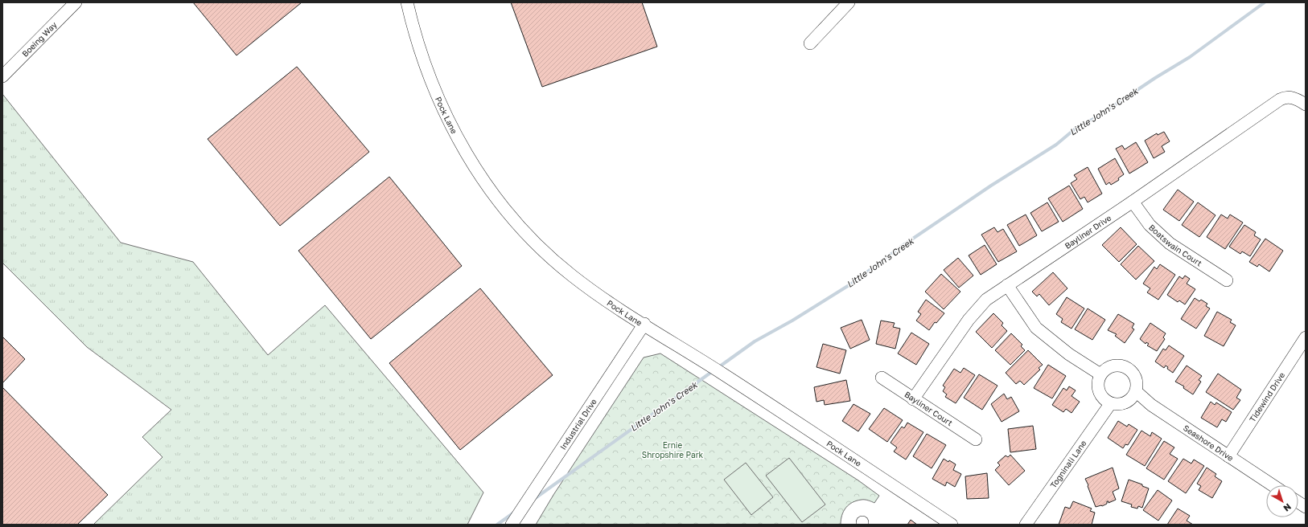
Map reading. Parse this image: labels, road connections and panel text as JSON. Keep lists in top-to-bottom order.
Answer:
{
  "streets": {
    "street": [
      "Boeing Way",
      "Pock Lane",
      "Bayliner Drive",
      "Boatswain Court",
      "Tidewind Drive",
      "Bayliner Court",
      "Industrial Drive",
      "Seashore Drive",
      "Togninali Lane"
    ]
  },
  "crossings": [
    ["Pock Lane", "Industrial Drive"],
    ["Bayliner Drive", "Boatswain Court"],
    ["Bayliner Drive", "Bayliner Court"],
    ["Tidewind Drive", "Seashore Drive"],
    ["Seashore Drive", "Togninali Lane"]
  ],
  "water": ["Little John's Creek"],
  "parks": ["Ernie Shropshire Park"],
  "north": "bottom right"
}
